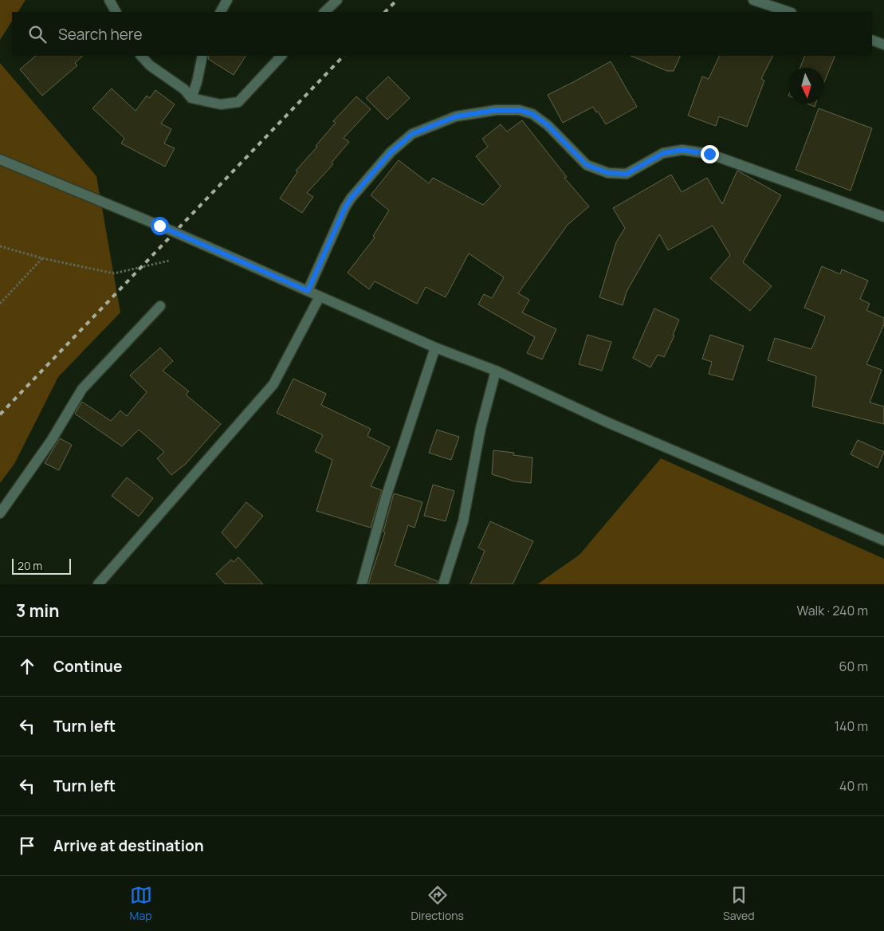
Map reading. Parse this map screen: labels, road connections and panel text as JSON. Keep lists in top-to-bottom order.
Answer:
{
  "scale_bar": "20 m",
  "north": "bottom",
  "page": {
    "search": "Search here",
    "scale": "20 m",
    "heading": ["3 min", "Walk · 240 m"],
    "list": [
      ["Continue", "60 m"],
      ["Turn left", "140 m"],
      ["Turn left", "40 m"],
      "Arrive at destination"
    ],
    "nav": ["Map", "Directions", "Saved"]
  }
}
